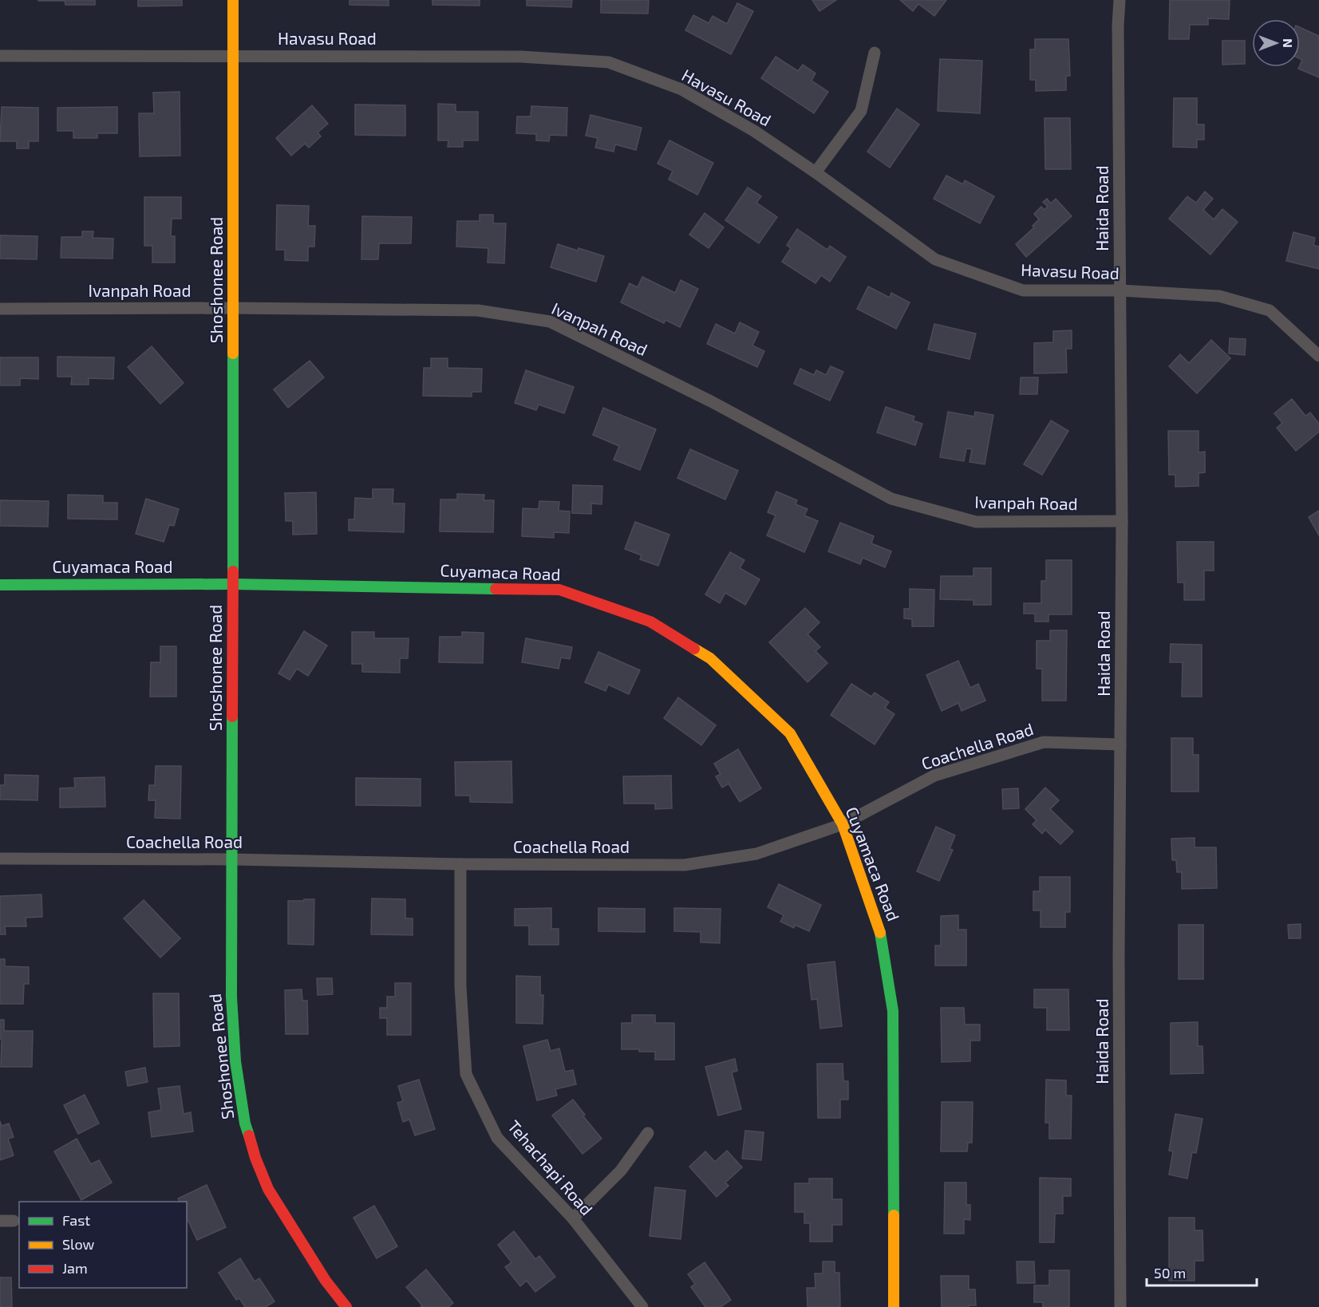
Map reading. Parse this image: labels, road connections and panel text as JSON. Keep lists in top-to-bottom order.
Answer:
{
  "streets": {
    "street": [
      "Havasu Road",
      "Haida Road",
      "Shoshonee Road",
      "Ivanpah Road",
      "Cuyamaca Road",
      "Coachella Road",
      "Tehachapi Road"
    ]
  },
  "crossings": [
    ["Havasu Road", "Haida Road"],
    ["Havasu Road", "Shoshonee Road"],
    ["Haida Road", "Ivanpah Road"],
    ["Haida Road", "Coachella Road"],
    ["Shoshonee Road", "Ivanpah Road"],
    ["Shoshonee Road", "Cuyamaca Road"],
    ["Shoshonee Road", "Coachella Road"],
    ["Cuyamaca Road", "Coachella Road"],
    ["Coachella Road", "Tehachapi Road"]
  ],
  "legend": ["Fast", "Slow", "Jam"],
  "scale_bar": "50 m",
  "north": "right"
}
